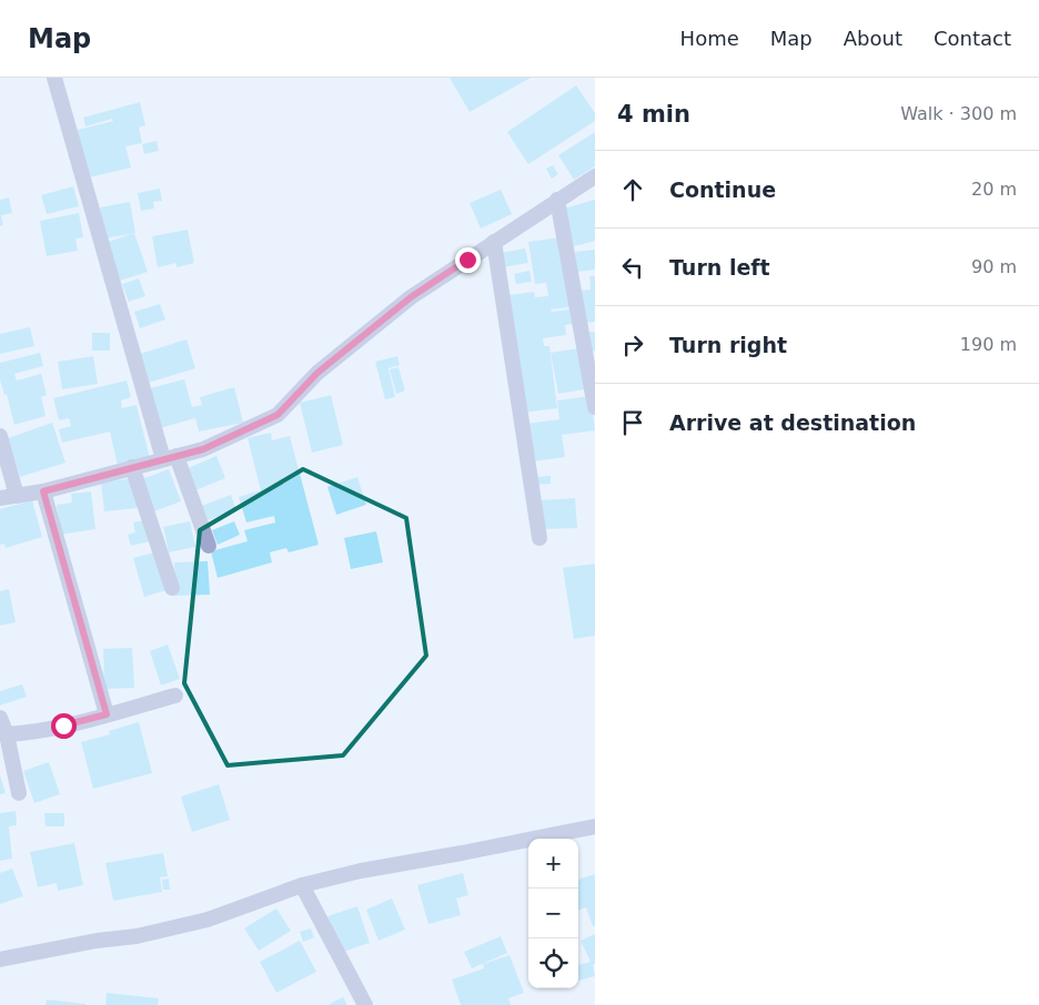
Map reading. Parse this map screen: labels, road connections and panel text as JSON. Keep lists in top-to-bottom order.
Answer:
{
  "page": {
    "header": "Map",
    "nav": [
      "Home",
      "Map",
      "About",
      "Contact"
    ],
    "heading": ["4 min", "Walk · 300 m"],
    "list": [
      ["Continue", "20 m"],
      ["Turn left", "90 m"],
      ["Turn right", "190 m"],
      "Arrive at destination"
    ],
    "map_buttons": ["+", "−"]
  }
}
